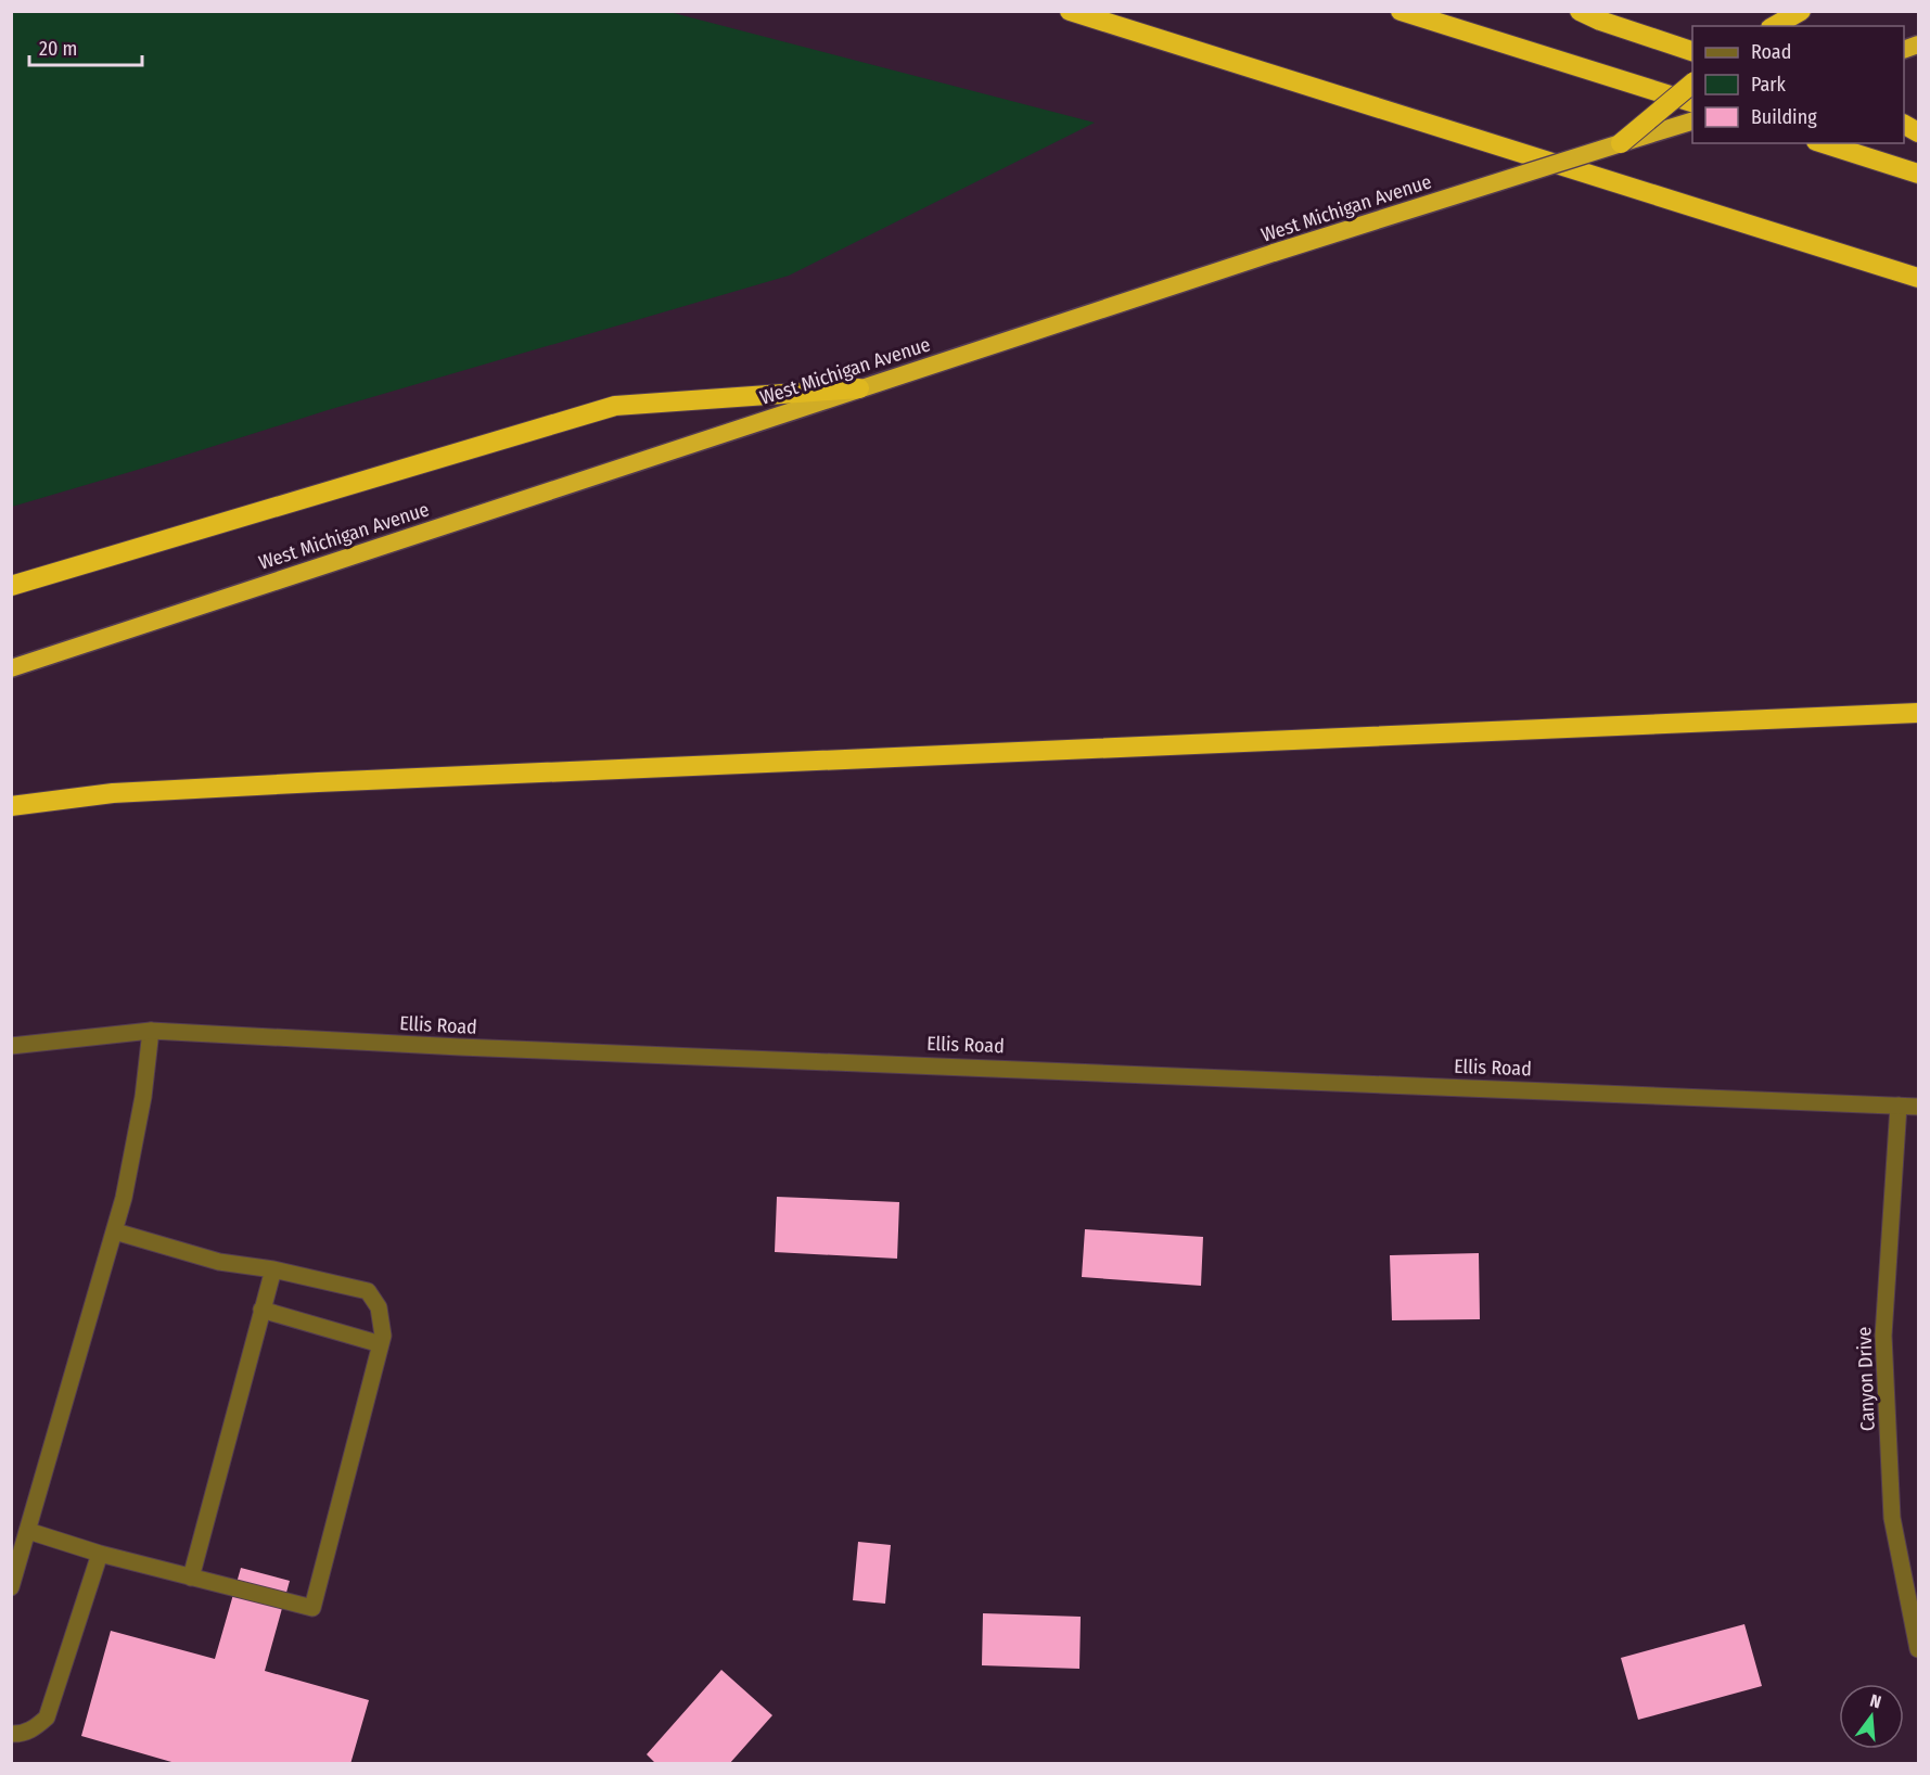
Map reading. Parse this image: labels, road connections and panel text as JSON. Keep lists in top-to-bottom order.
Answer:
{
  "streets": {
    "highway": ["West Michigan Avenue"],
    "street": ["Ellis Road", "Canyon Drive"]
  },
  "crossings": [
    ["Ellis Road", "Canyon Drive"]
  ],
  "legend": ["Road", "Park", "Building"],
  "scale_bar": "20 m",
  "north": "top"
}
